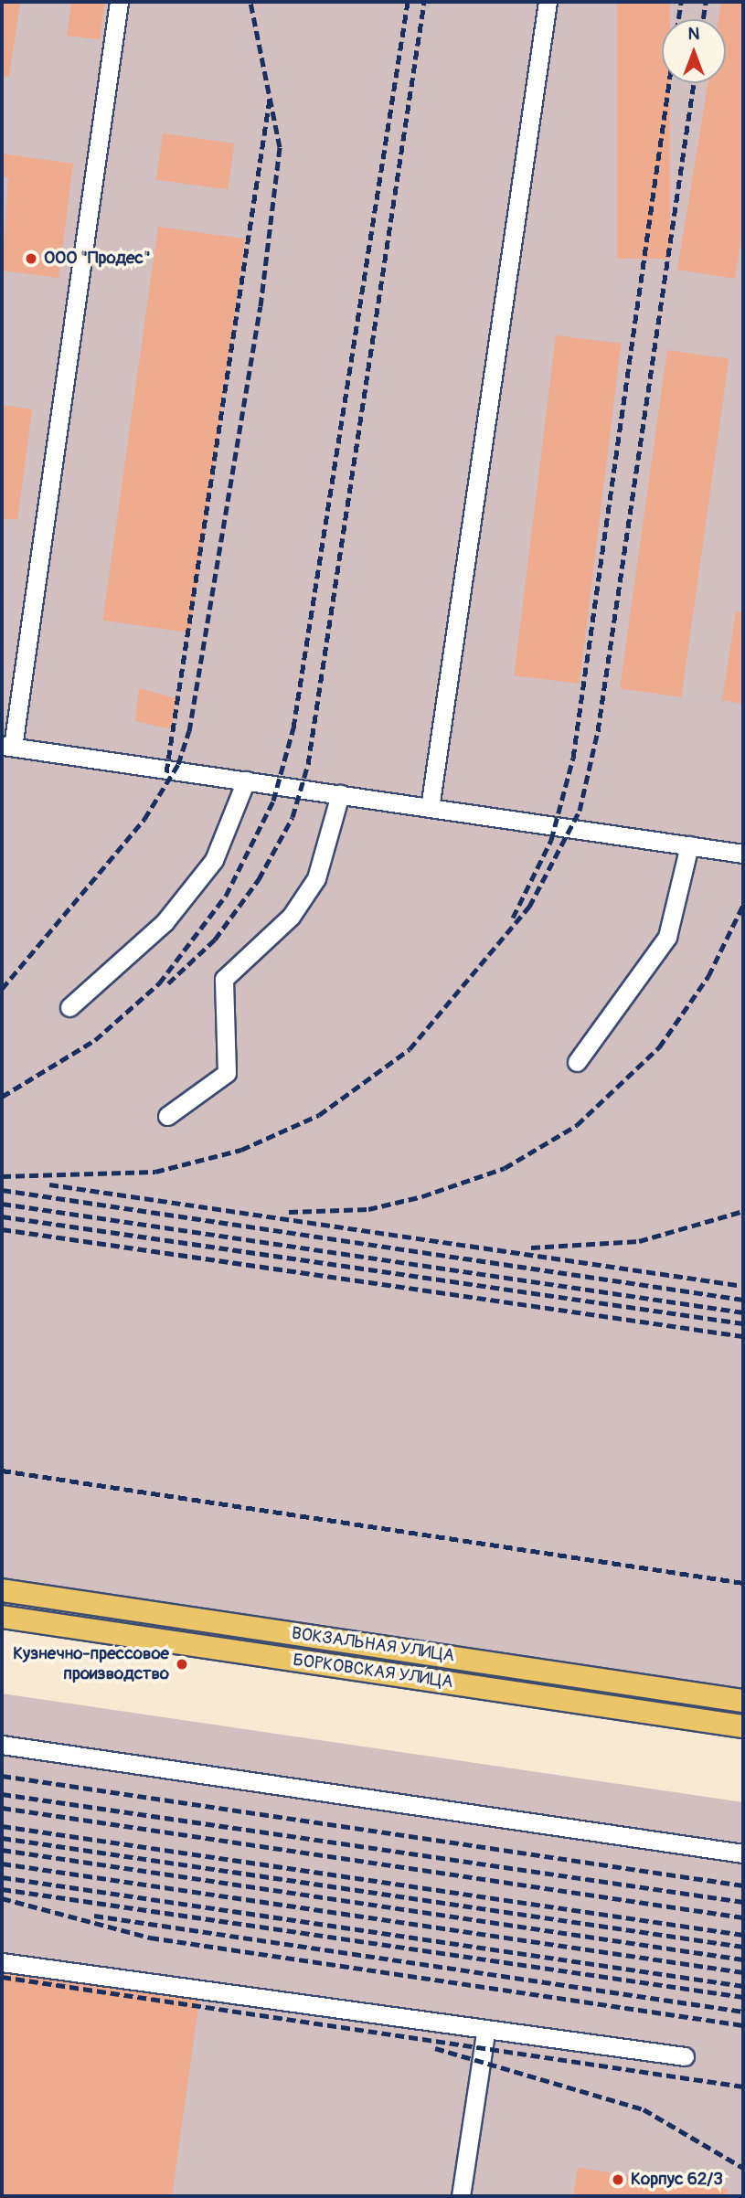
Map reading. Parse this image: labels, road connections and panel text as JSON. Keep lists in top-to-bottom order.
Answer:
{
  "streets": {
    "main road": ["ВОКЗАЛЬНАЯ УЛИЦА", "БОРКОВСКАЯ УЛИЦА"]
  },
  "places": ["ООО \"Продес\"", "Кузнечно-прессовое производство", "Корпус 62/3"],
  "north": "top"
}
